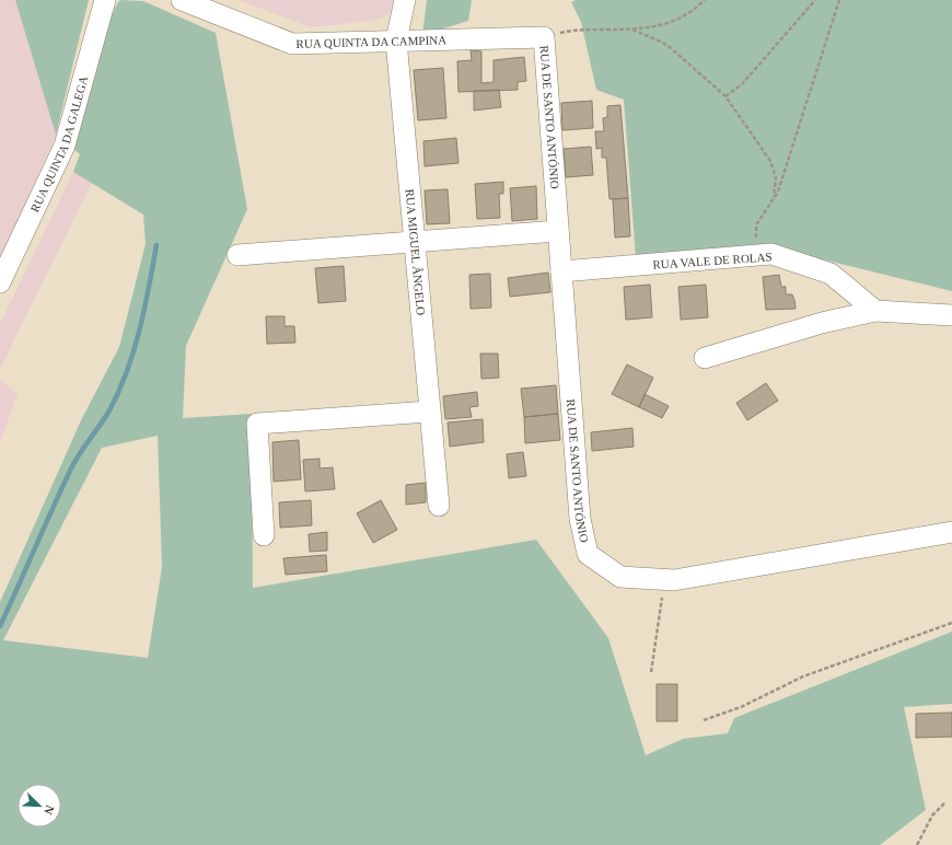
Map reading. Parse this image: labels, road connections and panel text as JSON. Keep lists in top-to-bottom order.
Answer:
{
  "streets": {
    "street": [
      "RUA QUINTA DA CAMPINA",
      "RUA DE SANTO ANTÓNIO",
      "RUA QUINTA DA GALEGA",
      "RUA MIGUEL ÂNGELO",
      "RUA VALE DE ROLAS"
    ]
  },
  "crossings": [
    ["RUA QUINTA DA CAMPINA", "RUA DE SANTO ANTÓNIO"],
    ["RUA QUINTA DA CAMPINA", "RUA MIGUEL ÂNGELO"],
    ["RUA DE SANTO ANTÓNIO", "RUA VALE DE ROLAS"]
  ],
  "north": "bottom right"
}
